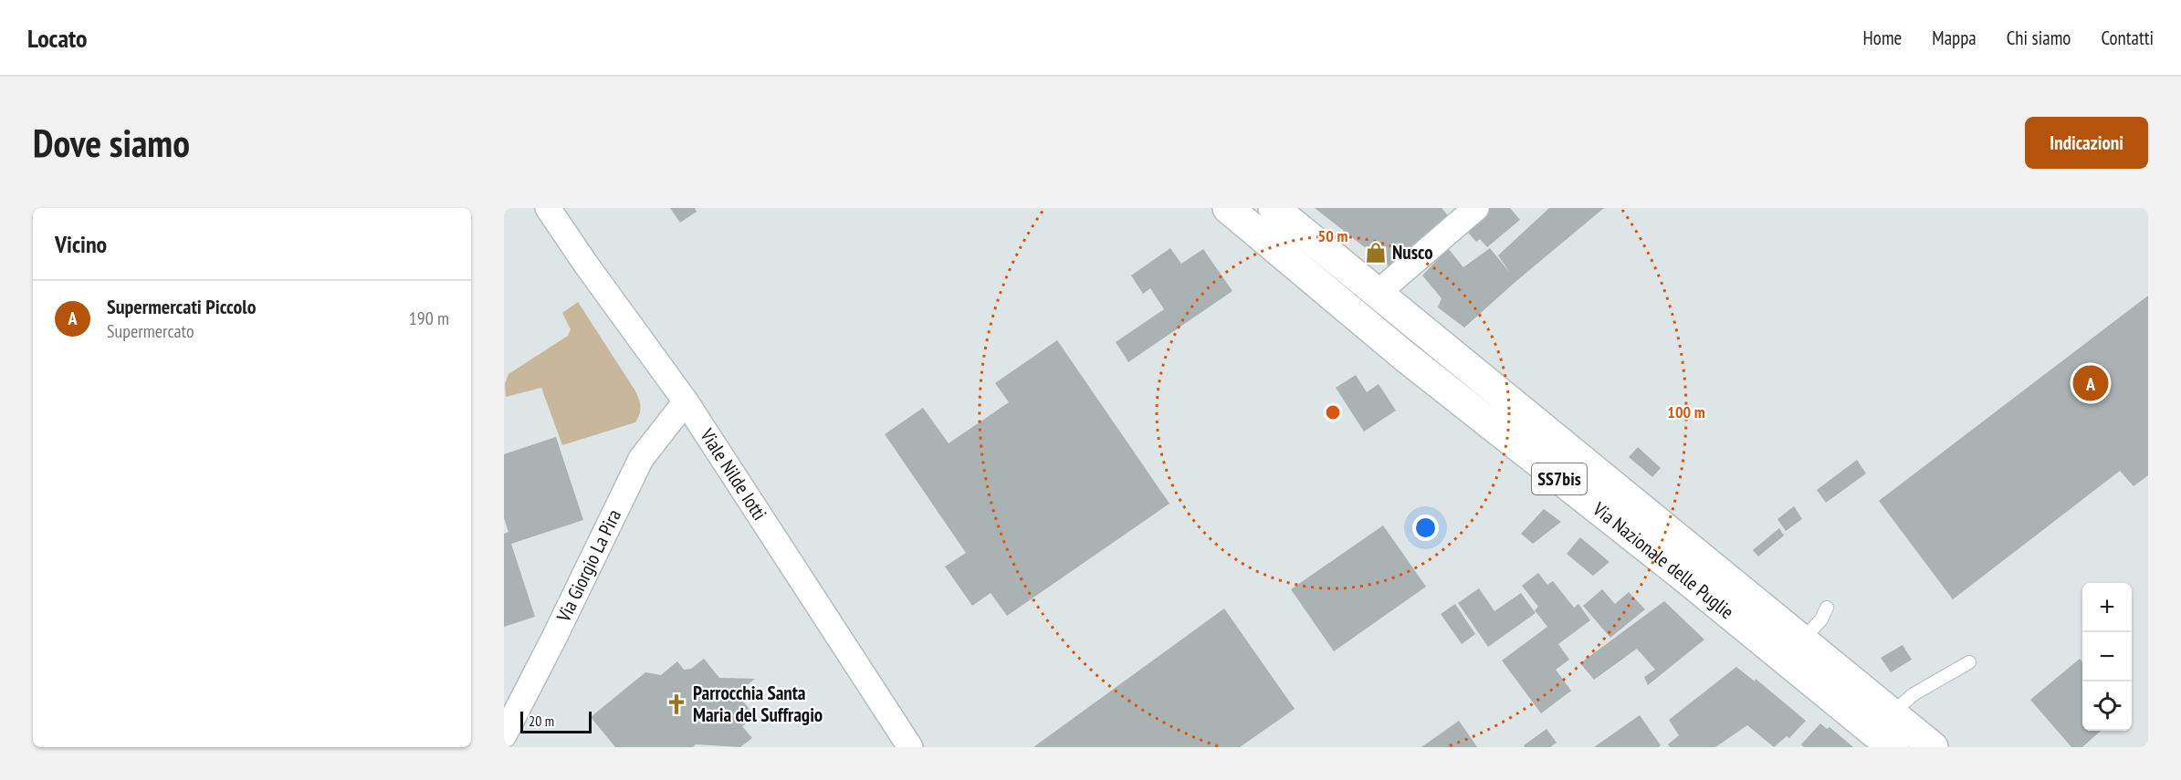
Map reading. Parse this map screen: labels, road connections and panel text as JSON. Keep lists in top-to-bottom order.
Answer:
{
  "streets": {
    "main road": ["SS7bis", "Via Nazionale delle Puglie"],
    "street": ["Viale Nilde Iotti", "Via Giorgio La Pira"]
  },
  "crossings": [
    ["Viale Nilde Iotti", "Via Giorgio La Pira"]
  ],
  "places": {
    "shop": ["Nusco"],
    "church": ["Parrocchia Santa Maria del Suffragio"]
  },
  "scale_bar": "20 m",
  "page": {
    "header": "Locato",
    "nav": [
      "Home",
      "Mappa",
      "Chi siamo",
      "Contatti"
    ],
    "buttons": "Indicazioni",
    "title": "Dove siamo",
    "heading": "Vicino",
    "list": [
      {
        "mark": "A",
        "name": "Supermercati Piccolo",
        "note": "Supermercato",
        "value": "190 m"
      }
    ],
    "pins": "A",
    "map_buttons": ["+", "−"],
    "scale": "20 m"
  },
  "rings": ["50 m", "100 m"]
}
